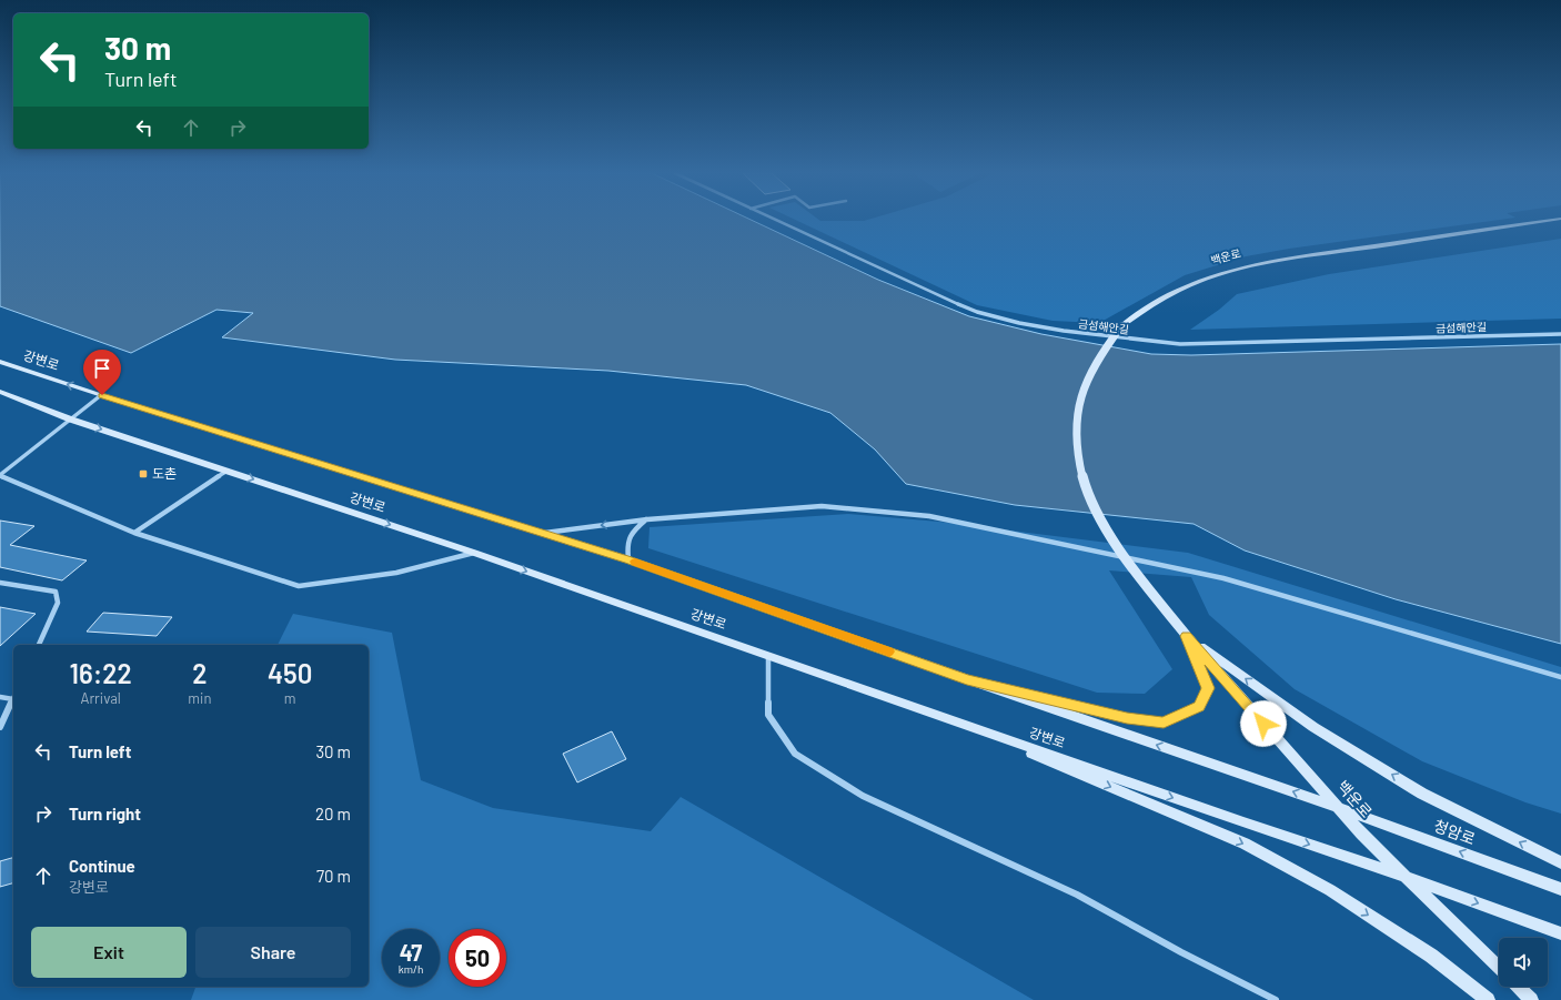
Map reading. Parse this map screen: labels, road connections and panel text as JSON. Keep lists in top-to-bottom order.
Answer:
{
  "streets": {
    "main road": ["백운로", "강변로", "청암로"],
    "street": ["금섬해안길"]
  },
  "crossings": [
    ["백운로", "강변로"],
    ["백운로", "청암로"],
    ["강변로", "청암로"]
  ],
  "places": {
    "transit": ["도촌"]
  },
  "page": {
    "turn": ["30 m", "Turn left"],
    "eta": [
      "16:22",
      "Arrival",
      "2",
      "min",
      "450",
      "m"
    ],
    "list": [
      {
        "name": "Turn left",
        "value": "30 m"
      },
      {
        "name": "Turn right",
        "value": "20 m"
      },
      {
        "name": "Continue",
        "note": "강변로",
        "value": "70 m"
      }
    ],
    "buttons": ["Exit", "Share"],
    "speed": "47 km/h",
    "limit": "50"
  }
}
